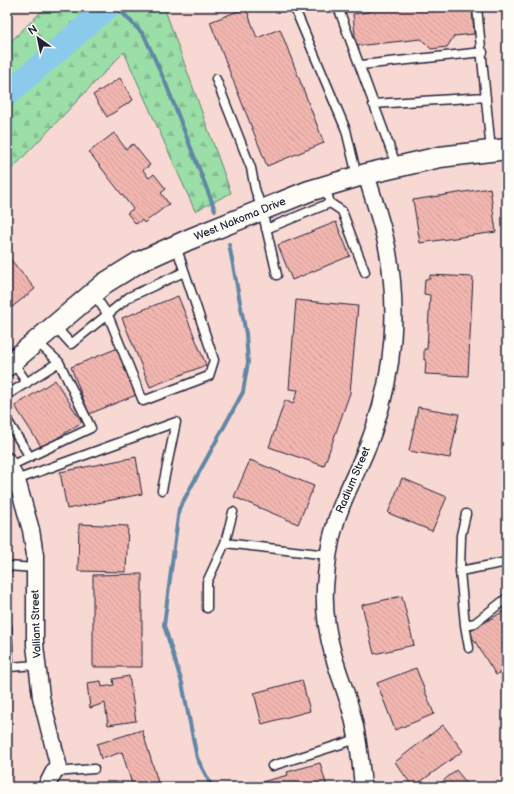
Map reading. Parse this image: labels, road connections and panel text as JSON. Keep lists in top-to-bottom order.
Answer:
{
  "streets": {
    "street": ["West Nakoma Drive", "Radium Street", "Valliant Street"]
  },
  "crossings": [
    ["West Nakoma Drive", "Radium Street"]
  ],
  "north": "top left"
}
